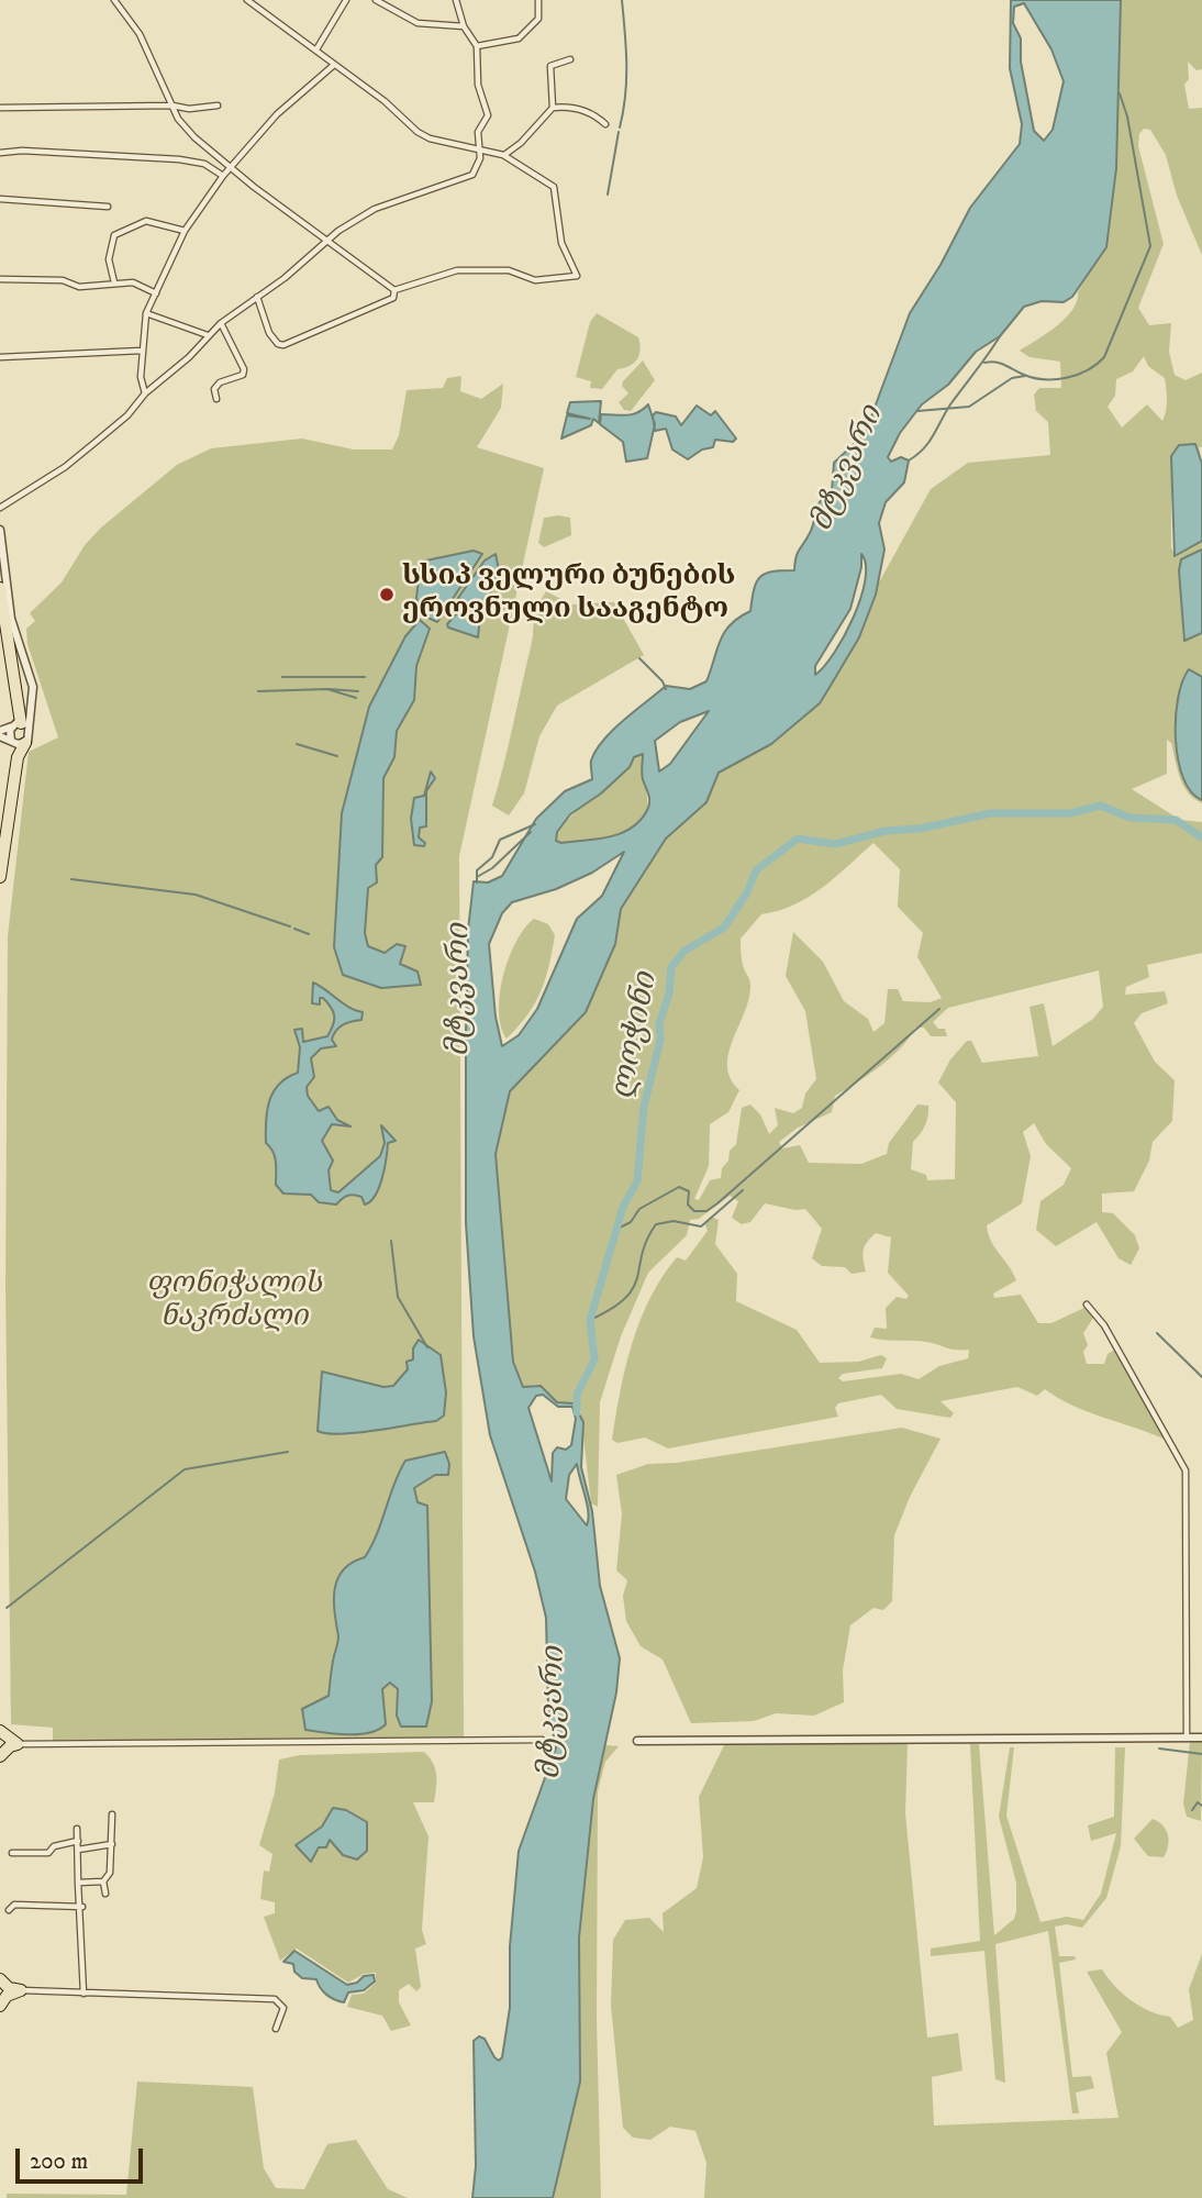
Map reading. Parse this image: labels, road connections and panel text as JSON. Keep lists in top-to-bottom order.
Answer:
{
  "water": ["მტკვარი", "ლოჭინი"],
  "parks": ["ფონიჭალის ნაკრძალი"],
  "places": ["სსიპ ველური ბუნების ეროვნული სააგენტო"],
  "scale_bar": "200 m"
}
